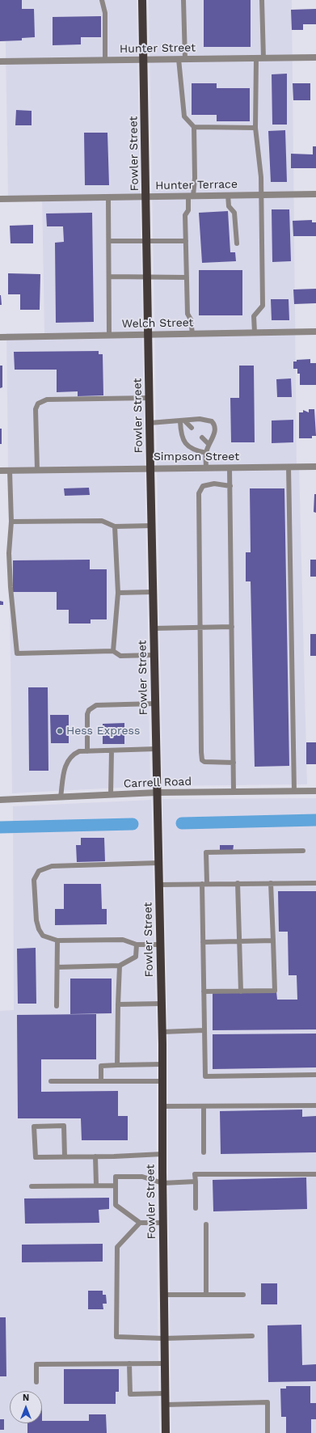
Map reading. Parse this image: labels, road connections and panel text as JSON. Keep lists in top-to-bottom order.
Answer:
{
  "streets": {
    "main road": ["Fowler Street"],
    "street": [
      "Hunter Street",
      "Hunter Terrace",
      "Welch Street",
      "Simpson Street",
      "Carrell Road"
    ]
  },
  "crossings": [
    ["Hunter Street", "Fowler Street"],
    ["Fowler Street", "Hunter Terrace"],
    ["Fowler Street", "Welch Street"],
    ["Fowler Street", "Simpson Street"],
    ["Fowler Street", "Carrell Road"]
  ],
  "places": ["Hess Express"],
  "north": "top"
}
